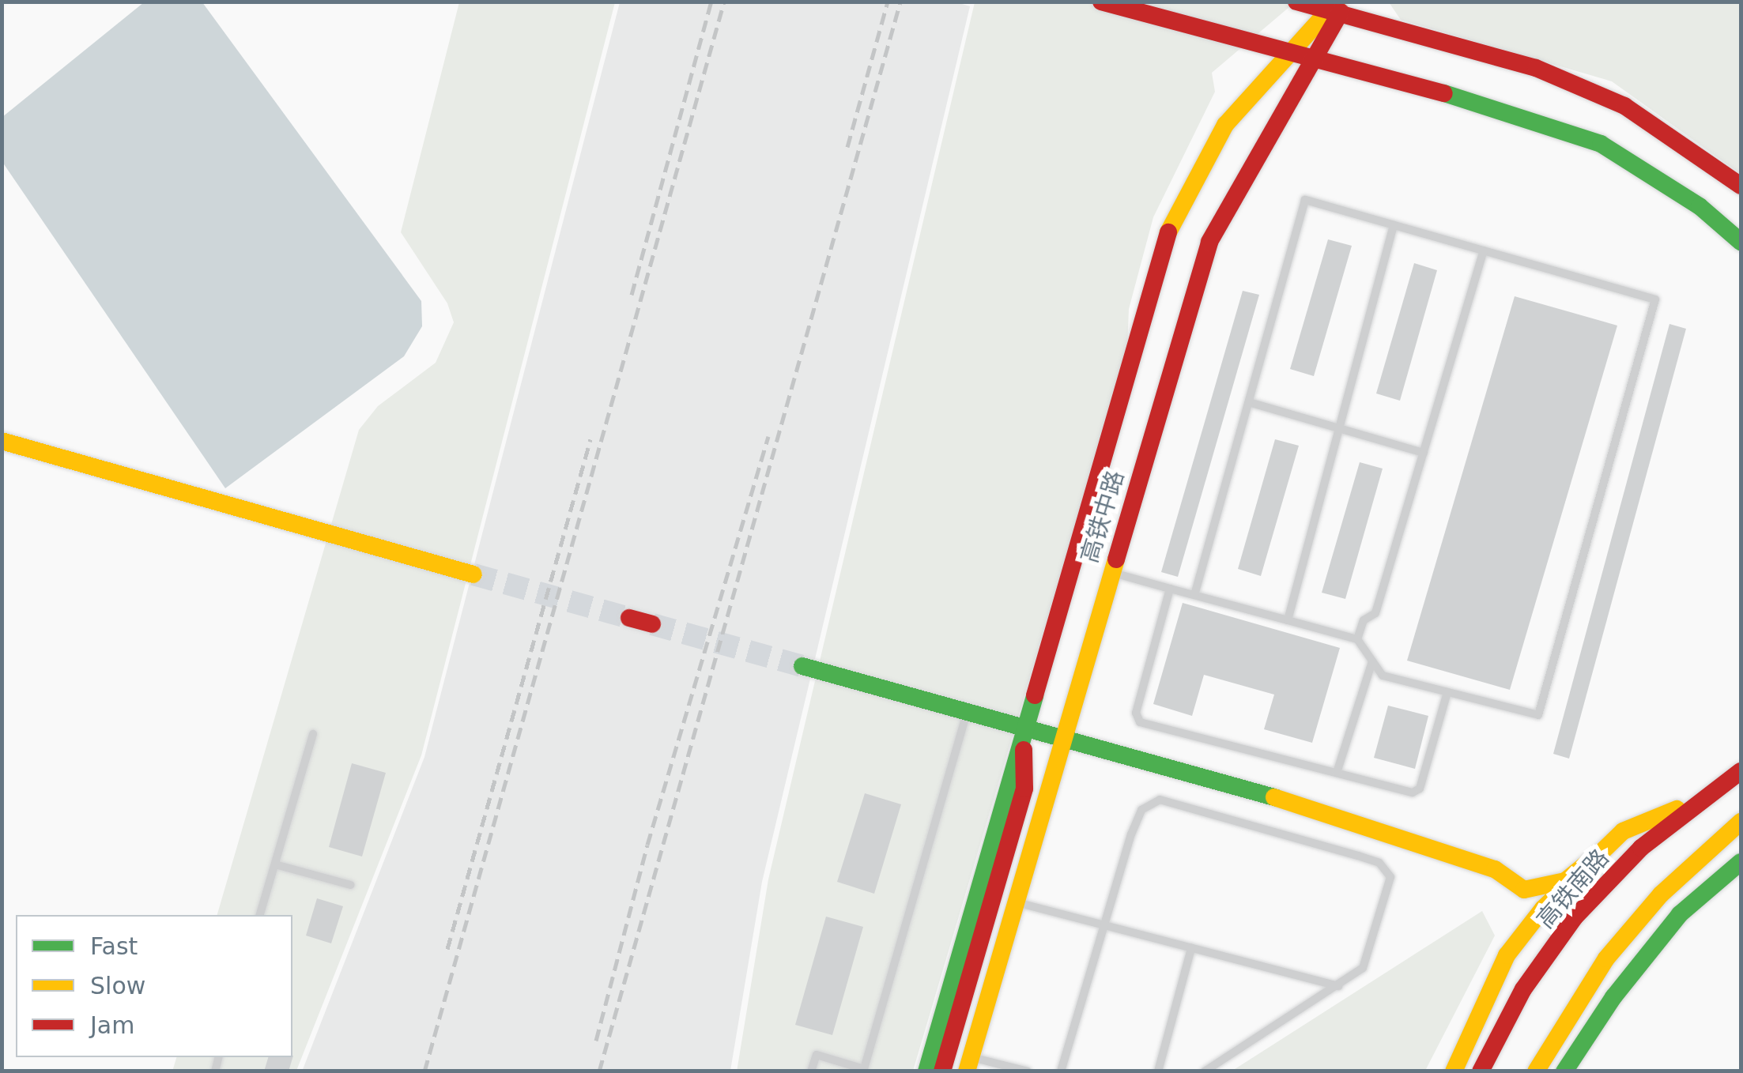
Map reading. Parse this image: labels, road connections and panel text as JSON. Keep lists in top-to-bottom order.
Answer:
{
  "streets": {
    "street": ["高铁中路", "高铁南路"]
  },
  "legend": ["Fast", "Slow", "Jam"]
}
